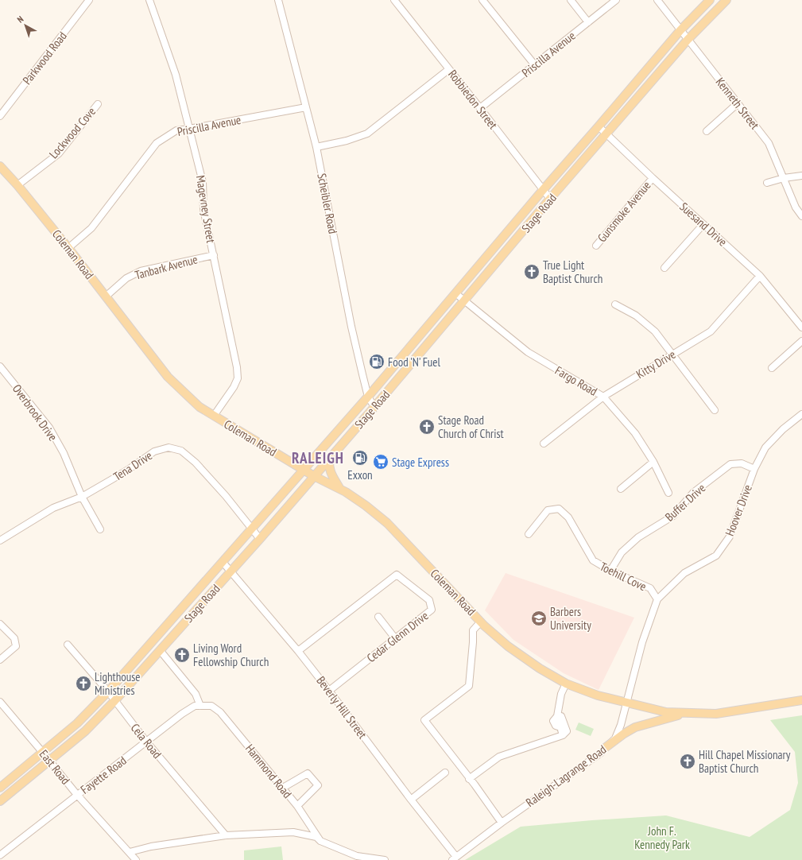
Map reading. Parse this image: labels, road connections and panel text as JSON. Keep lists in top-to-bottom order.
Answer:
{
  "streets": {
    "main road": ["Stage Road", "Coleman Road"],
    "street": [
      "Priscilla Avenue",
      "Parkwood Road",
      "Robbiedon Street",
      "Kenneth Street",
      "Lockwood Cove",
      "Scheibler Road",
      "Magevney Street",
      "Gunsmoke Avenue",
      "Suesand Drive",
      "Tanbark Avenue",
      "Kitty Drive",
      "Fargo Road",
      "Overbrook Drive",
      "Tena Drive",
      "Buffer Drive",
      "Hoover Drive",
      "Toehill Cove",
      "Cedar Glenn Drive",
      "Beverly Hill Street",
      "Cela Road",
      "East Road",
      "Hammond Road",
      "Fayette Road",
      "Raleigh-Lagrange Road"
    ]
  },
  "crossings": [
    ["Priscilla Avenue", "Robbiedon Street"],
    ["Priscilla Avenue", "Scheibler Road"],
    ["Priscilla Avenue", "Magevney Street"],
    ["Priscilla Avenue", "Coleman Road"],
    ["Robbiedon Street", "Stage Road"],
    ["Kenneth Street", "Stage Road"],
    ["Lockwood Cove", "Coleman Road"],
    ["Scheibler Road", "Stage Road"],
    ["Magevney Street", "Coleman Road"],
    ["Magevney Street", "Tanbark Avenue"],
    ["Gunsmoke Avenue", "Suesand Drive"],
    ["Stage Road", "Suesand Drive"],
    ["Stage Road", "Coleman Road"],
    ["Stage Road", "Fargo Road"],
    ["Stage Road", "Tena Drive"],
    ["Stage Road", "Beverly Hill Street"],
    ["Stage Road", "Cela Road"],
    ["Stage Road", "East Road"],
    ["Suesand Drive", "Kitty Drive"],
    ["Coleman Road", "Tanbark Avenue"],
    ["Coleman Road", "Hoover Drive"],
    ["Coleman Road", "Raleigh-Lagrange Road"],
    ["Kitty Drive", "Fargo Road"],
    ["Overbrook Drive", "Tena Drive"],
    ["Buffer Drive", "Hoover Drive"],
    ["Buffer Drive", "Toehill Cove"],
    ["Hoover Drive", "Toehill Cove"],
    ["Hoover Drive", "Raleigh-Lagrange Road"],
    ["Cedar Glenn Drive", "Beverly Hill Street"],
    ["Beverly Hill Street", "Raleigh-Lagrange Road"],
    ["Cela Road", "Fayette Road"],
    ["East Road", "Fayette Road"],
    ["Hammond Road", "Fayette Road"]
  ],
  "districts": ["RALEIGH"],
  "parks": ["John F. Kennedy Park"],
  "places": {
    "church": [
      "True Light Baptist Church",
      "Stage Road Church of Christ",
      "Living Word Fellowship Church",
      "Lighthouse Ministries",
      "Hill Chapel Missionary Baptist Church"
    ],
    "fuel station": ["Food 'N' Fuel", "Exxon"],
    "supermarket": ["Stage Express"],
    "school or university": ["Barbers University"]
  },
  "north": "top left"
}
